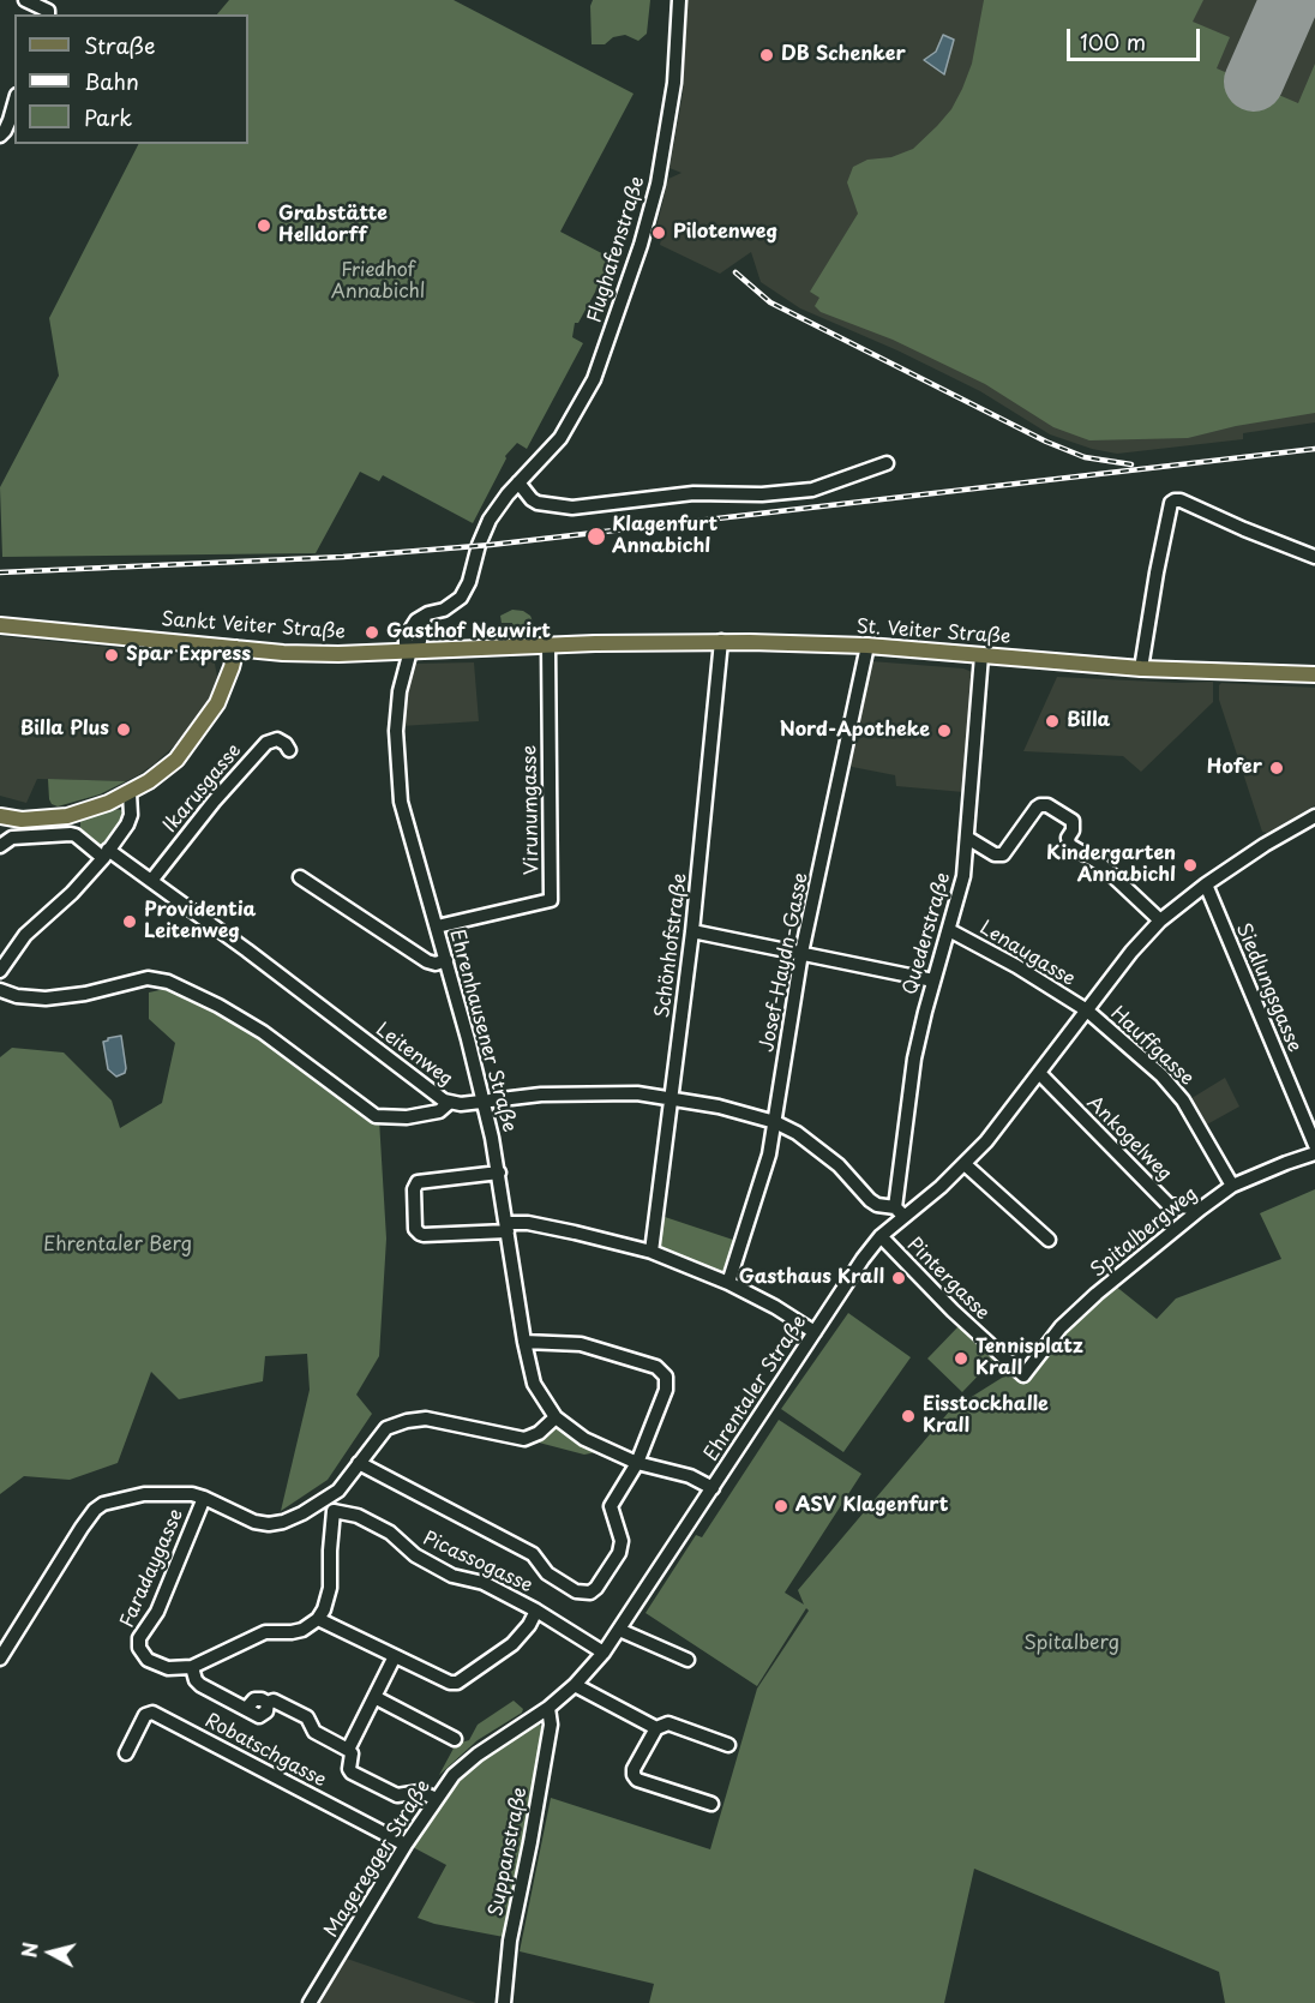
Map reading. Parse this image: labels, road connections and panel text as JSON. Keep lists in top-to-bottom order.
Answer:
{
  "streets": {
    "main road": ["Sankt Veiter Straße", "St. Veiter Straße"],
    "street": [
      "Flughafenstraße",
      "Ikarusgasse",
      "Virunumgasse",
      "Quederstraße",
      "Schönhofstraße",
      "Lenaugasse",
      "Josef-Haydn-Gasse",
      "Siedlungsgasse",
      "Ehrenhausener Straße",
      "Hauffgasse",
      "Leitenweg",
      "Ankogelweg",
      "Spitalbergweg",
      "Pintergasse",
      "Ehrentaler Straße",
      "Picassogasse",
      "Faradaygasse",
      "Robatschgasse",
      "Suppanstraße",
      "Mageregger Straße"
    ]
  },
  "crossings": [
    ["Flughafenstraße", "Sankt Veiter Straße"],
    ["Flughafenstraße", "Ehrenhausener Straße"],
    ["Sankt Veiter Straße", "St. Veiter Straße"],
    ["Sankt Veiter Straße", "Virunumgasse"],
    ["Sankt Veiter Straße", "Ehrenhausener Straße"],
    ["St. Veiter Straße", "Virunumgasse"],
    ["St. Veiter Straße", "Quederstraße"],
    ["St. Veiter Straße", "Schönhofstraße"],
    ["St. Veiter Straße", "Josef-Haydn-Gasse"],
    ["Ikarusgasse", "Leitenweg"],
    ["Virunumgasse", "Ehrenhausener Straße"],
    ["Quederstraße", "Lenaugasse"],
    ["Quederstraße", "Leitenweg"],
    ["Quederstraße", "Ehrentaler Straße"],
    ["Schönhofstraße", "Leitenweg"],
    ["Lenaugasse", "Hauffgasse"],
    ["Lenaugasse", "Ehrentaler Straße"],
    ["Josef-Haydn-Gasse", "Leitenweg"],
    ["Siedlungsgasse", "Ehrentaler Straße"],
    ["Ehrenhausener Straße", "Leitenweg"],
    ["Ehrenhausener Straße", "Ehrentaler Straße"],
    ["Hauffgasse", "Spitalbergweg"],
    ["Hauffgasse", "Ehrentaler Straße"],
    ["Leitenweg", "Ehrentaler Straße"],
    ["Ankogelweg", "Spitalbergweg"],
    ["Ankogelweg", "Ehrentaler Straße"],
    ["Spitalbergweg", "Pintergasse"],
    ["Pintergasse", "Ehrentaler Straße"],
    ["Ehrentaler Straße", "Mageregger Straße"],
    ["Picassogasse", "Mageregger Straße"],
    ["Robatschgasse", "Mageregger Straße"],
    ["Suppanstraße", "Mageregger Straße"]
  ],
  "parks": ["Friedhof Annabichl", "Ehrentaler Berg", "Spitalberg"],
  "places": [
    "DB Schenker",
    "Grabstätte Helldorff",
    "Pilotenweg",
    "Klagenfurt Annabichl",
    "Gasthof Neuwirt",
    "Spar Express",
    "Billa",
    "Billa Plus",
    "Nord-Apotheke",
    "Hofer",
    "Kindergarten Annabichl",
    "Providentia Leitenweg",
    "Gasthaus Krall",
    "Tennisplatz Krall",
    "Eisstockhalle Krall",
    "ASV Klagenfurt"
  ],
  "legend": ["Straße", "Bahn", "Park"],
  "scale_bar": "100 m",
  "north": "left"
}
